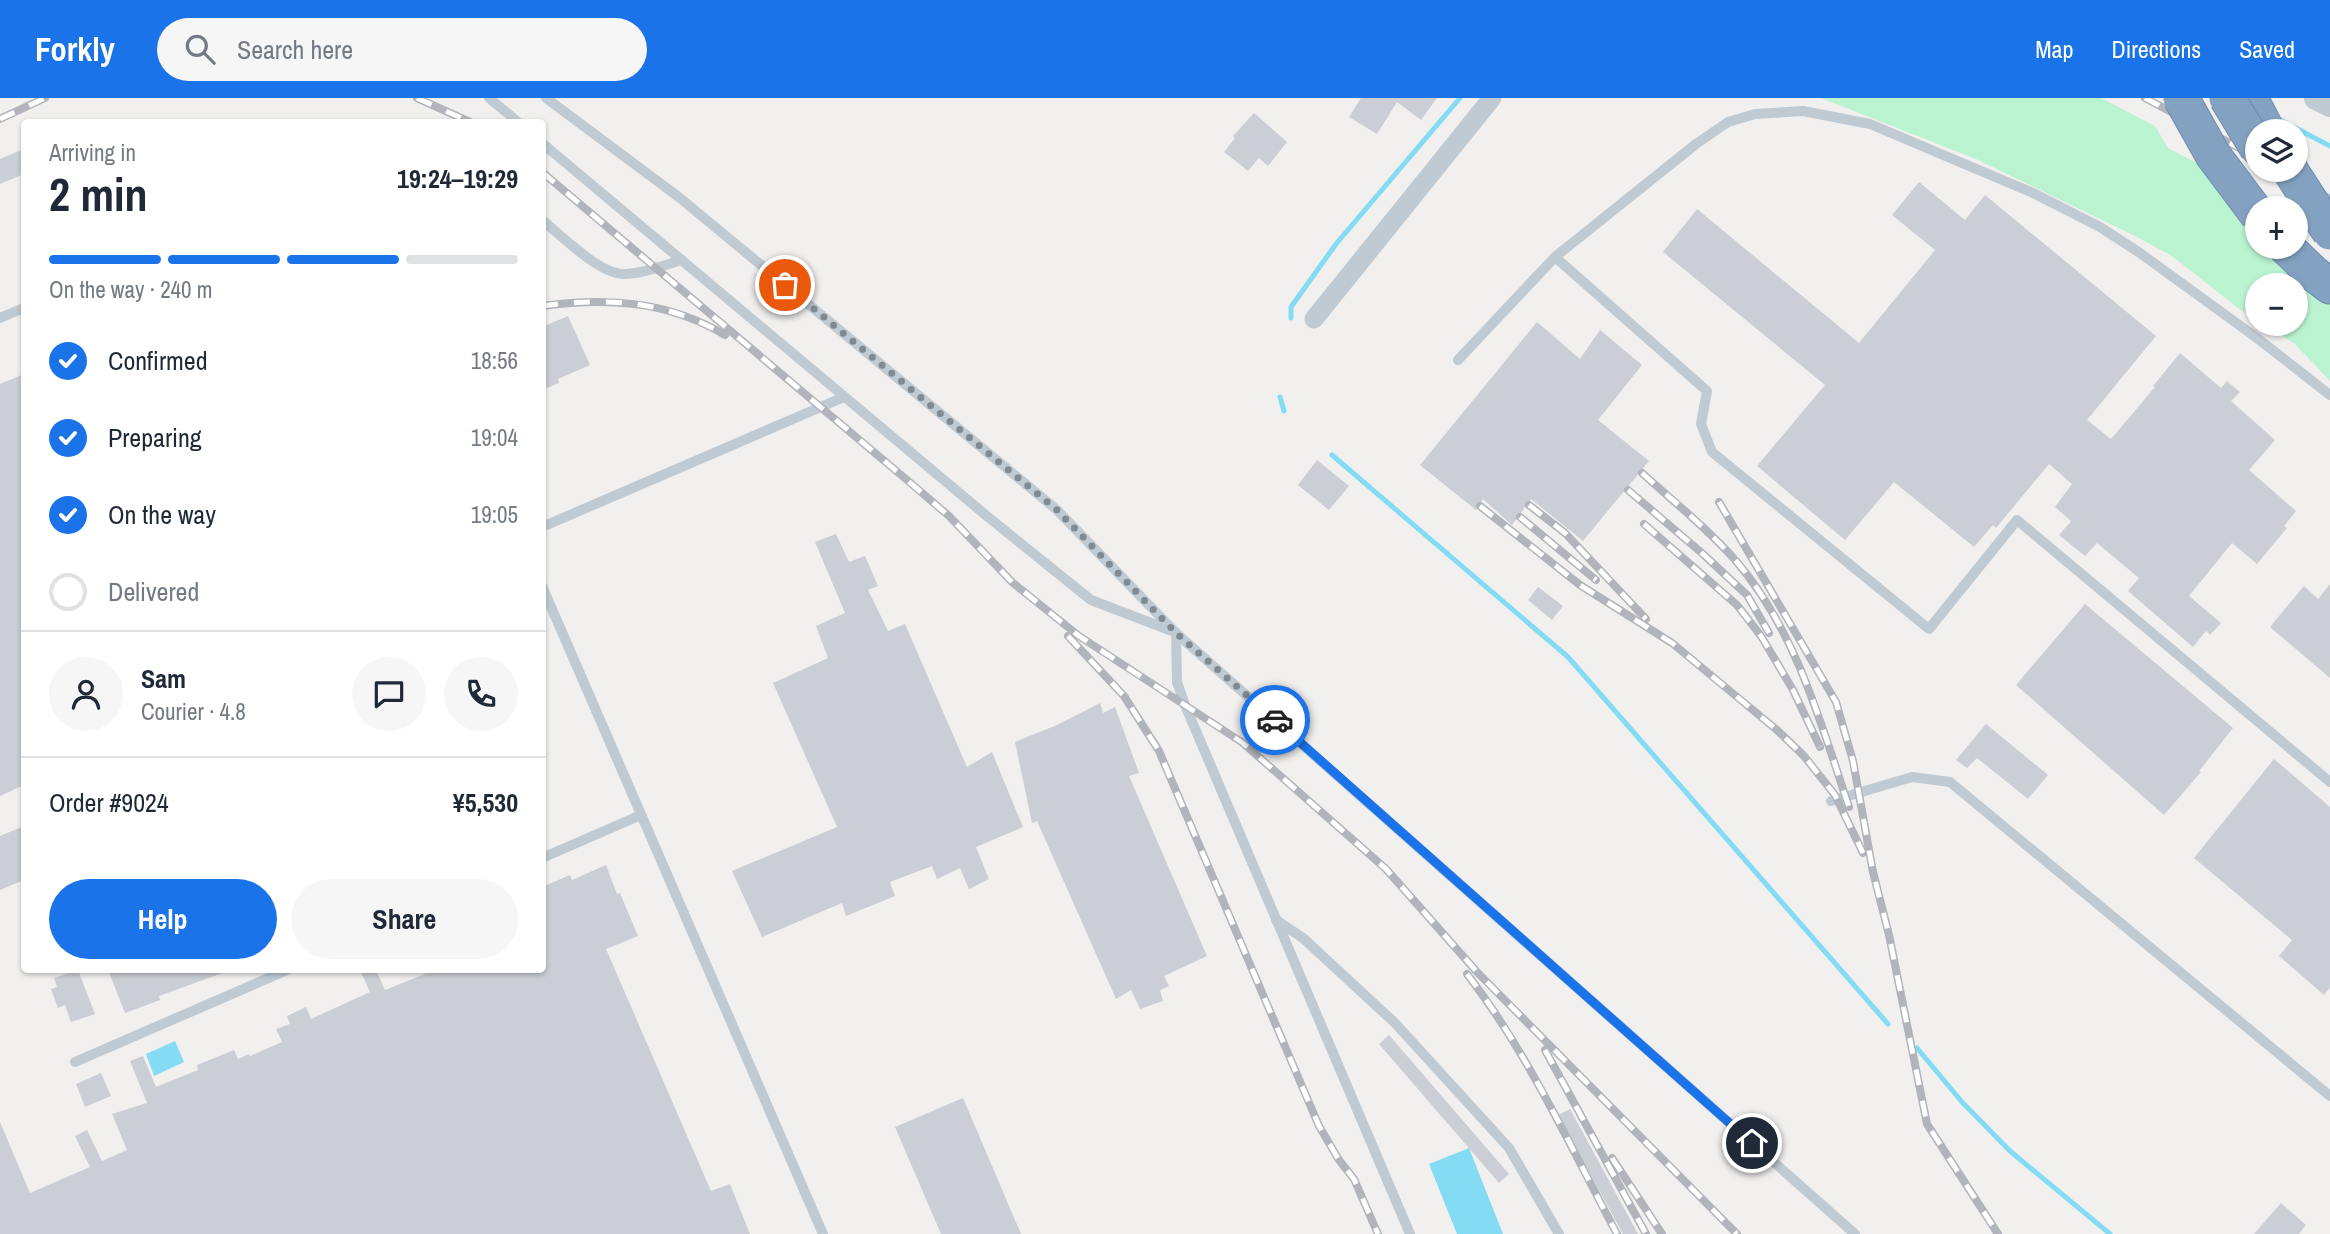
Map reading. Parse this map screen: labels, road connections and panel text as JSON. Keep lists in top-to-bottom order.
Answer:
{
  "page": {
    "header": "Forkly",
    "search": "Search here",
    "nav": ["Map", "Directions", "Saved"],
    "map_buttons": ["+", "−"],
    "heading": ["2 min", "Arriving in", "19:24–19:29"],
    "panel": [
      "Sam",
      "Courier · 4.8",
      "Order #9024",
      "¥5,530"
    ],
    "bar": "On the way · 240 m",
    "list": [
      ["Confirmed", "18:56"],
      ["Preparing", "19:04"],
      ["On the way", "19:05"],
      "Delivered"
    ],
    "buttons": ["Help", "Share"]
  }
}
